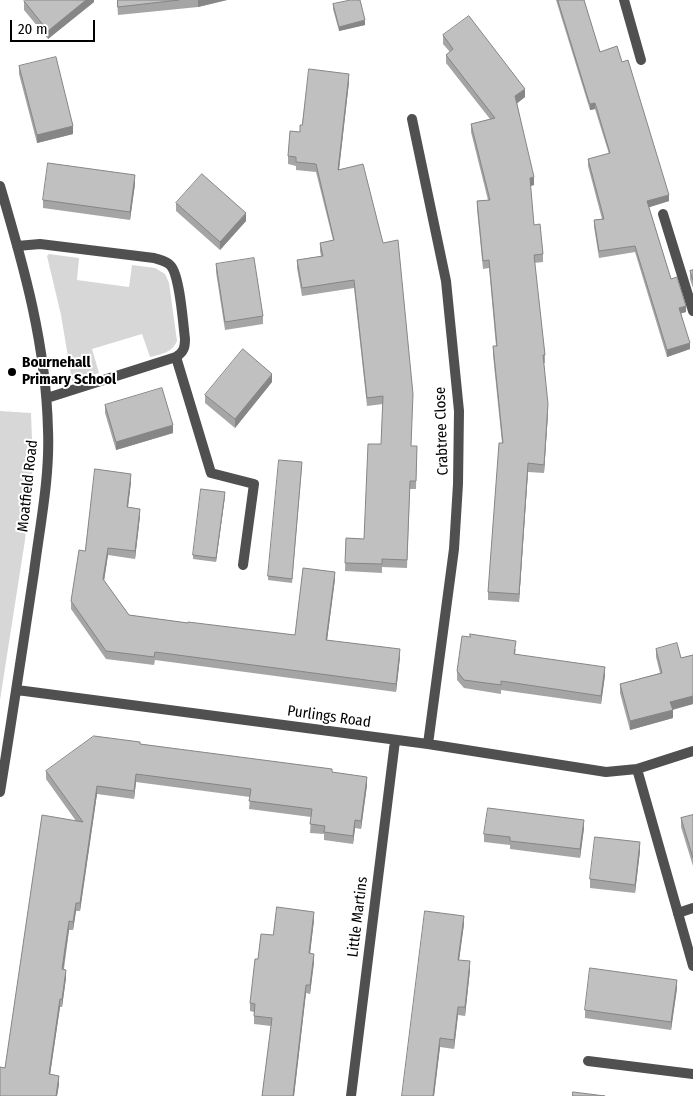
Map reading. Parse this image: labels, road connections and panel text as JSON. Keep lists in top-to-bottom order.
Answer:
{
  "streets": {
    "street": [
      "Crabtree Close",
      "Moatfield Road",
      "Purlings Road",
      "Little Martins"
    ]
  },
  "crossings": [
    ["Crabtree Close", "Purlings Road"],
    ["Moatfield Road", "Purlings Road"],
    ["Purlings Road", "Little Martins"]
  ],
  "places": ["Bournehall Primary School"],
  "scale_bar": "20 m"
}
